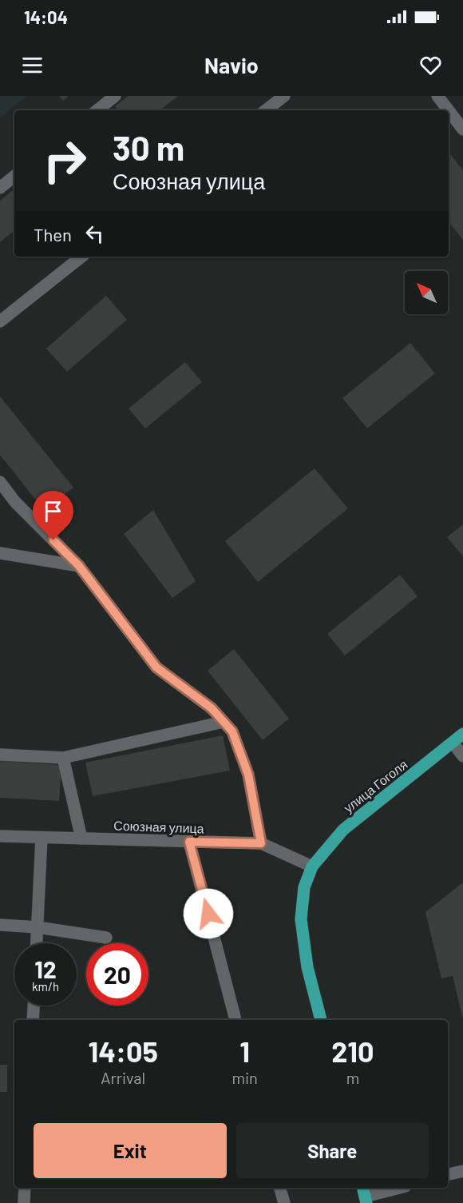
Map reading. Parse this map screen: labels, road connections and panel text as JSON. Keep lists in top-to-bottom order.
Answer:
{
  "streets": {
    "main road": ["улица Гоголя"],
    "street": ["Союзная улица"]
  },
  "crossings": [
    ["улица Гоголя", "Союзная улица"]
  ],
  "north": "top left",
  "page": {
    "status": "14:04",
    "header": "Navio",
    "turn": ["30 m", "Союзная улица"],
    "then": "Then",
    "speed": "12 km/h",
    "limit": "20",
    "eta": [
      "14:05",
      "Arrival",
      "1",
      "min",
      "210",
      "m"
    ],
    "buttons": ["Exit", "Share"]
  }
}
